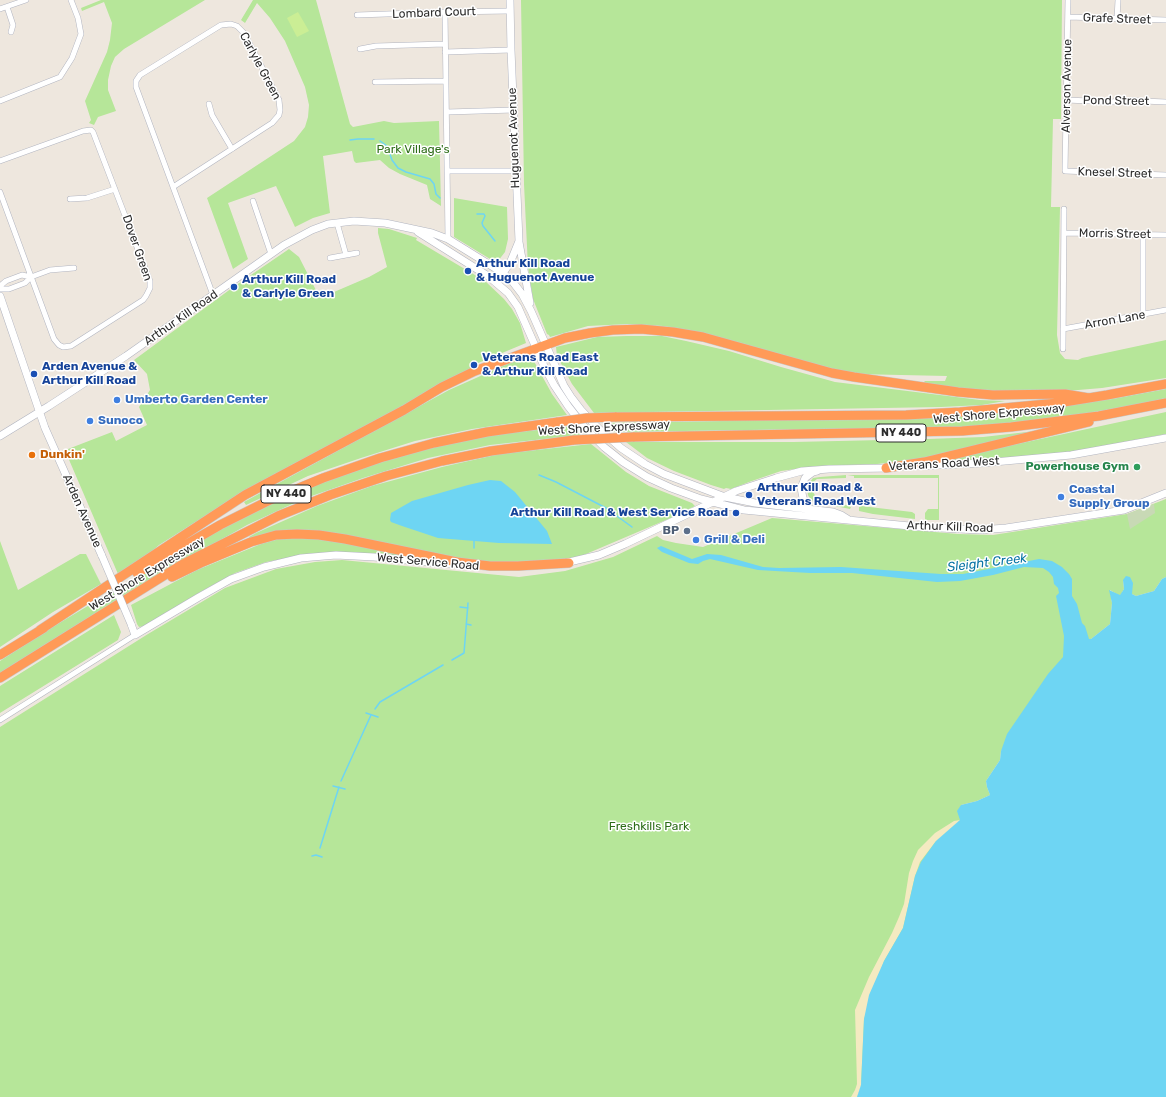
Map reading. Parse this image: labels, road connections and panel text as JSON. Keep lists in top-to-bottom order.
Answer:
{
  "streets": {
    "highway": ["West Shore Expressway", "NY 440"],
    "street": [
      "Lombard Court",
      "Grafe Street",
      "Carlyle Green",
      "Alverson Avenue",
      "Pond Street",
      "Huguenot Avenue",
      "Knesel Street",
      "Morris Street",
      "Dover Green",
      "Arthur Kill Road",
      "Arron Lane",
      "Veterans Road West",
      "Arden Avenue",
      "West Service Road"
    ]
  },
  "crossings": [
    ["Lombard Court", "Huguenot Avenue"],
    ["Grafe Street", "Alverson Avenue"],
    ["Carlyle Green", "Arthur Kill Road"],
    ["Alverson Avenue", "Pond Street"],
    ["Alverson Avenue", "Knesel Street"],
    ["Arthur Kill Road", "Veterans Road West"],
    ["Arthur Kill Road", "Arden Avenue"],
    ["Arthur Kill Road", "West Service Road"],
    ["Veterans Road West", "West Service Road"],
    ["Arden Avenue", "West Service Road"]
  ],
  "water": ["Sleight Creek"],
  "parks": ["Park Village's", "Freshkills Park"],
  "places": [
    "Arthur Kill Road & Huguenot Avenue",
    "Arthur Kill Road & Carlyle Green",
    "Veterans Road East & Arthur Kill Road",
    "Arden Avenue & Arthur Kill Road",
    "Umberto Garden Center",
    "Sunoco",
    "Dunkin'",
    "Powerhouse Gym",
    "Arthur Kill Road & Veterans Road West",
    "Coastal Supply Group",
    "Arthur Kill Road & West Service Road",
    "BP",
    "Grill & Deli"
  ]
}
